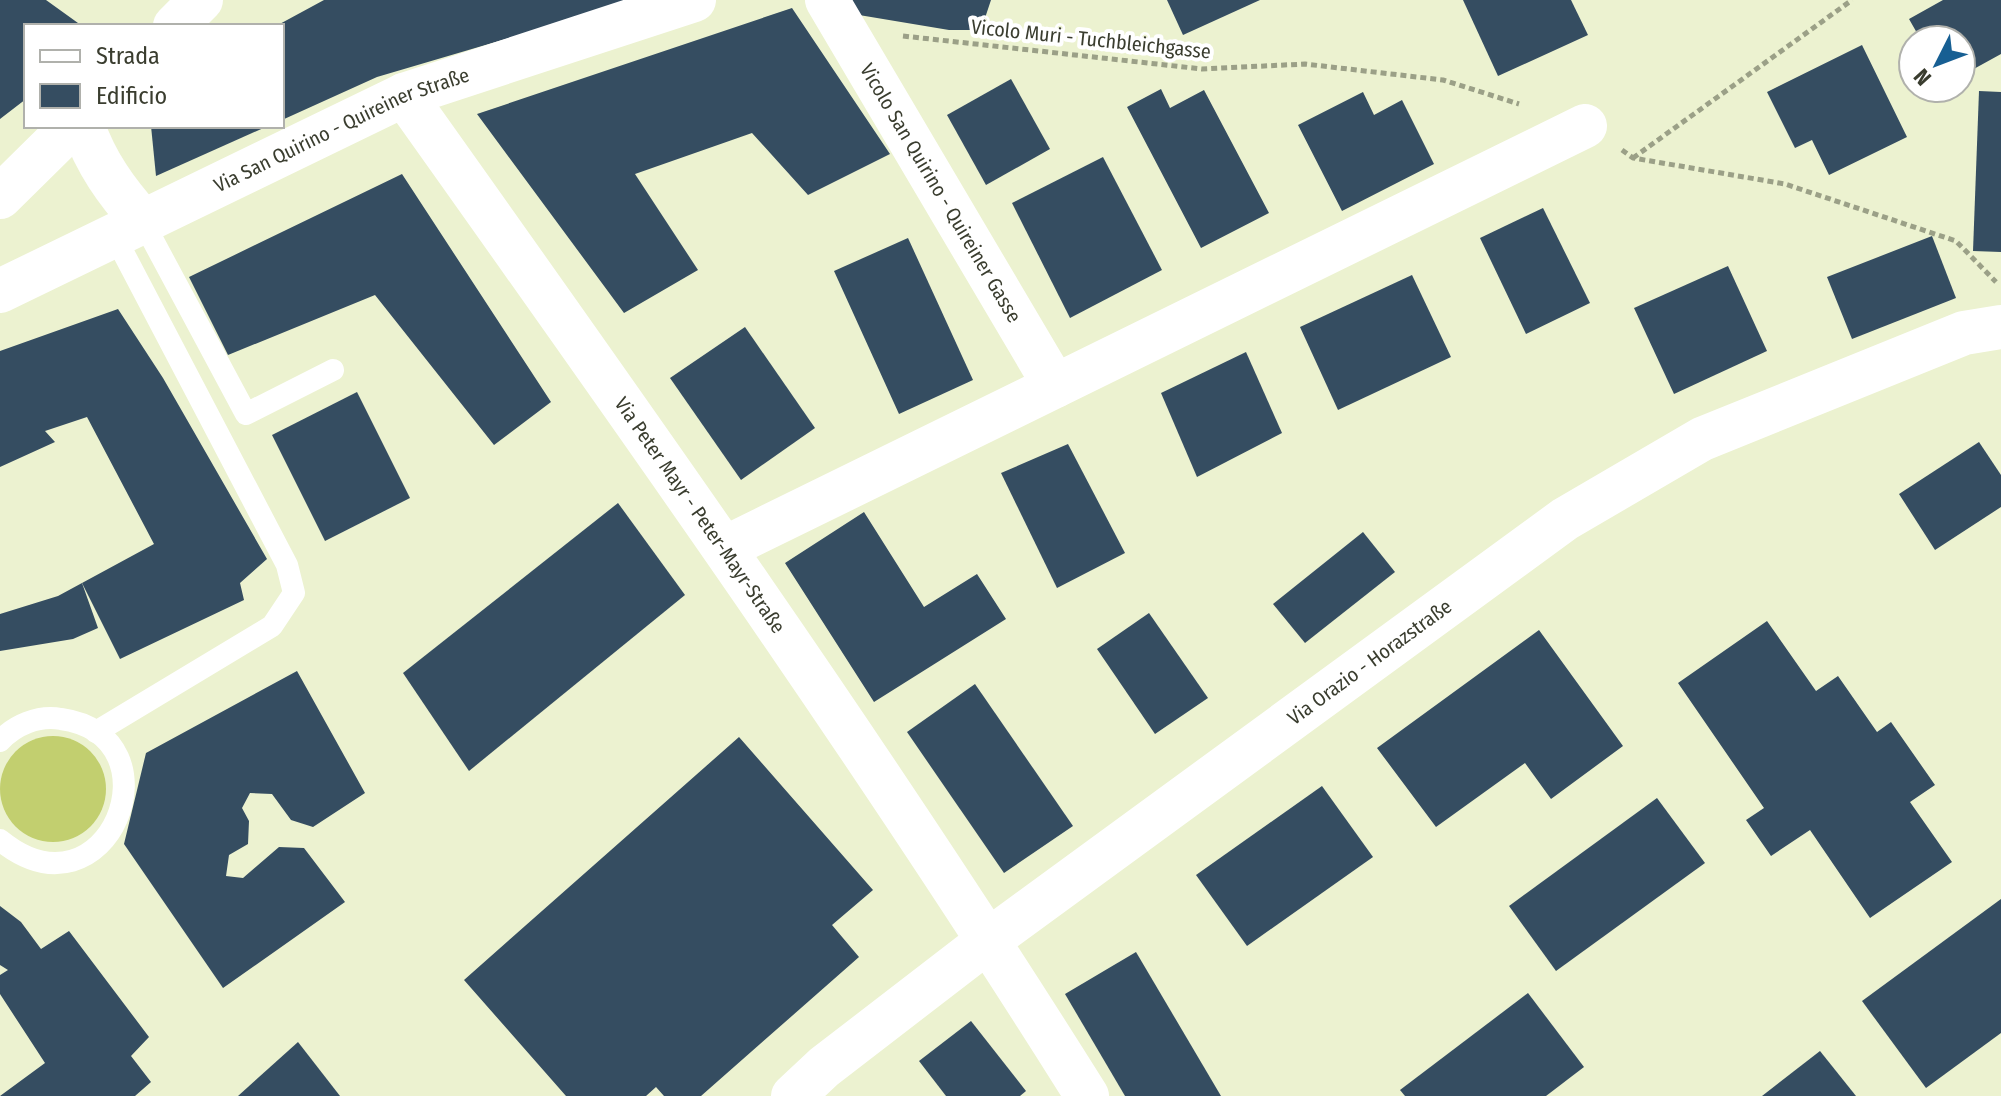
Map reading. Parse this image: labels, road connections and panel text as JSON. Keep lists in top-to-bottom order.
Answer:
{
  "streets": {
    "street": [
      "Via San Quirino - Quireiner Straße",
      "Vicolo San Quirino - Quireiner Gasse",
      "Via Peter Mayr - Peter-Mayr-Straße",
      "Via Orazio - Horazstraße"
    ],
    "path": ["Vicolo Muri - Tuchbleichgasse"]
  },
  "crossings": [
    ["Vicolo Muri - Tuchbleichgasse", "Vicolo San Quirino - Quireiner Gasse"],
    ["Via San Quirino - Quireiner Straße", "Via Peter Mayr - Peter-Mayr-Straße"],
    ["Via Peter Mayr - Peter-Mayr-Straße", "Via Orazio - Horazstraße"]
  ],
  "legend": ["Strada", "Edificio"],
  "north": "bottom left"
}
